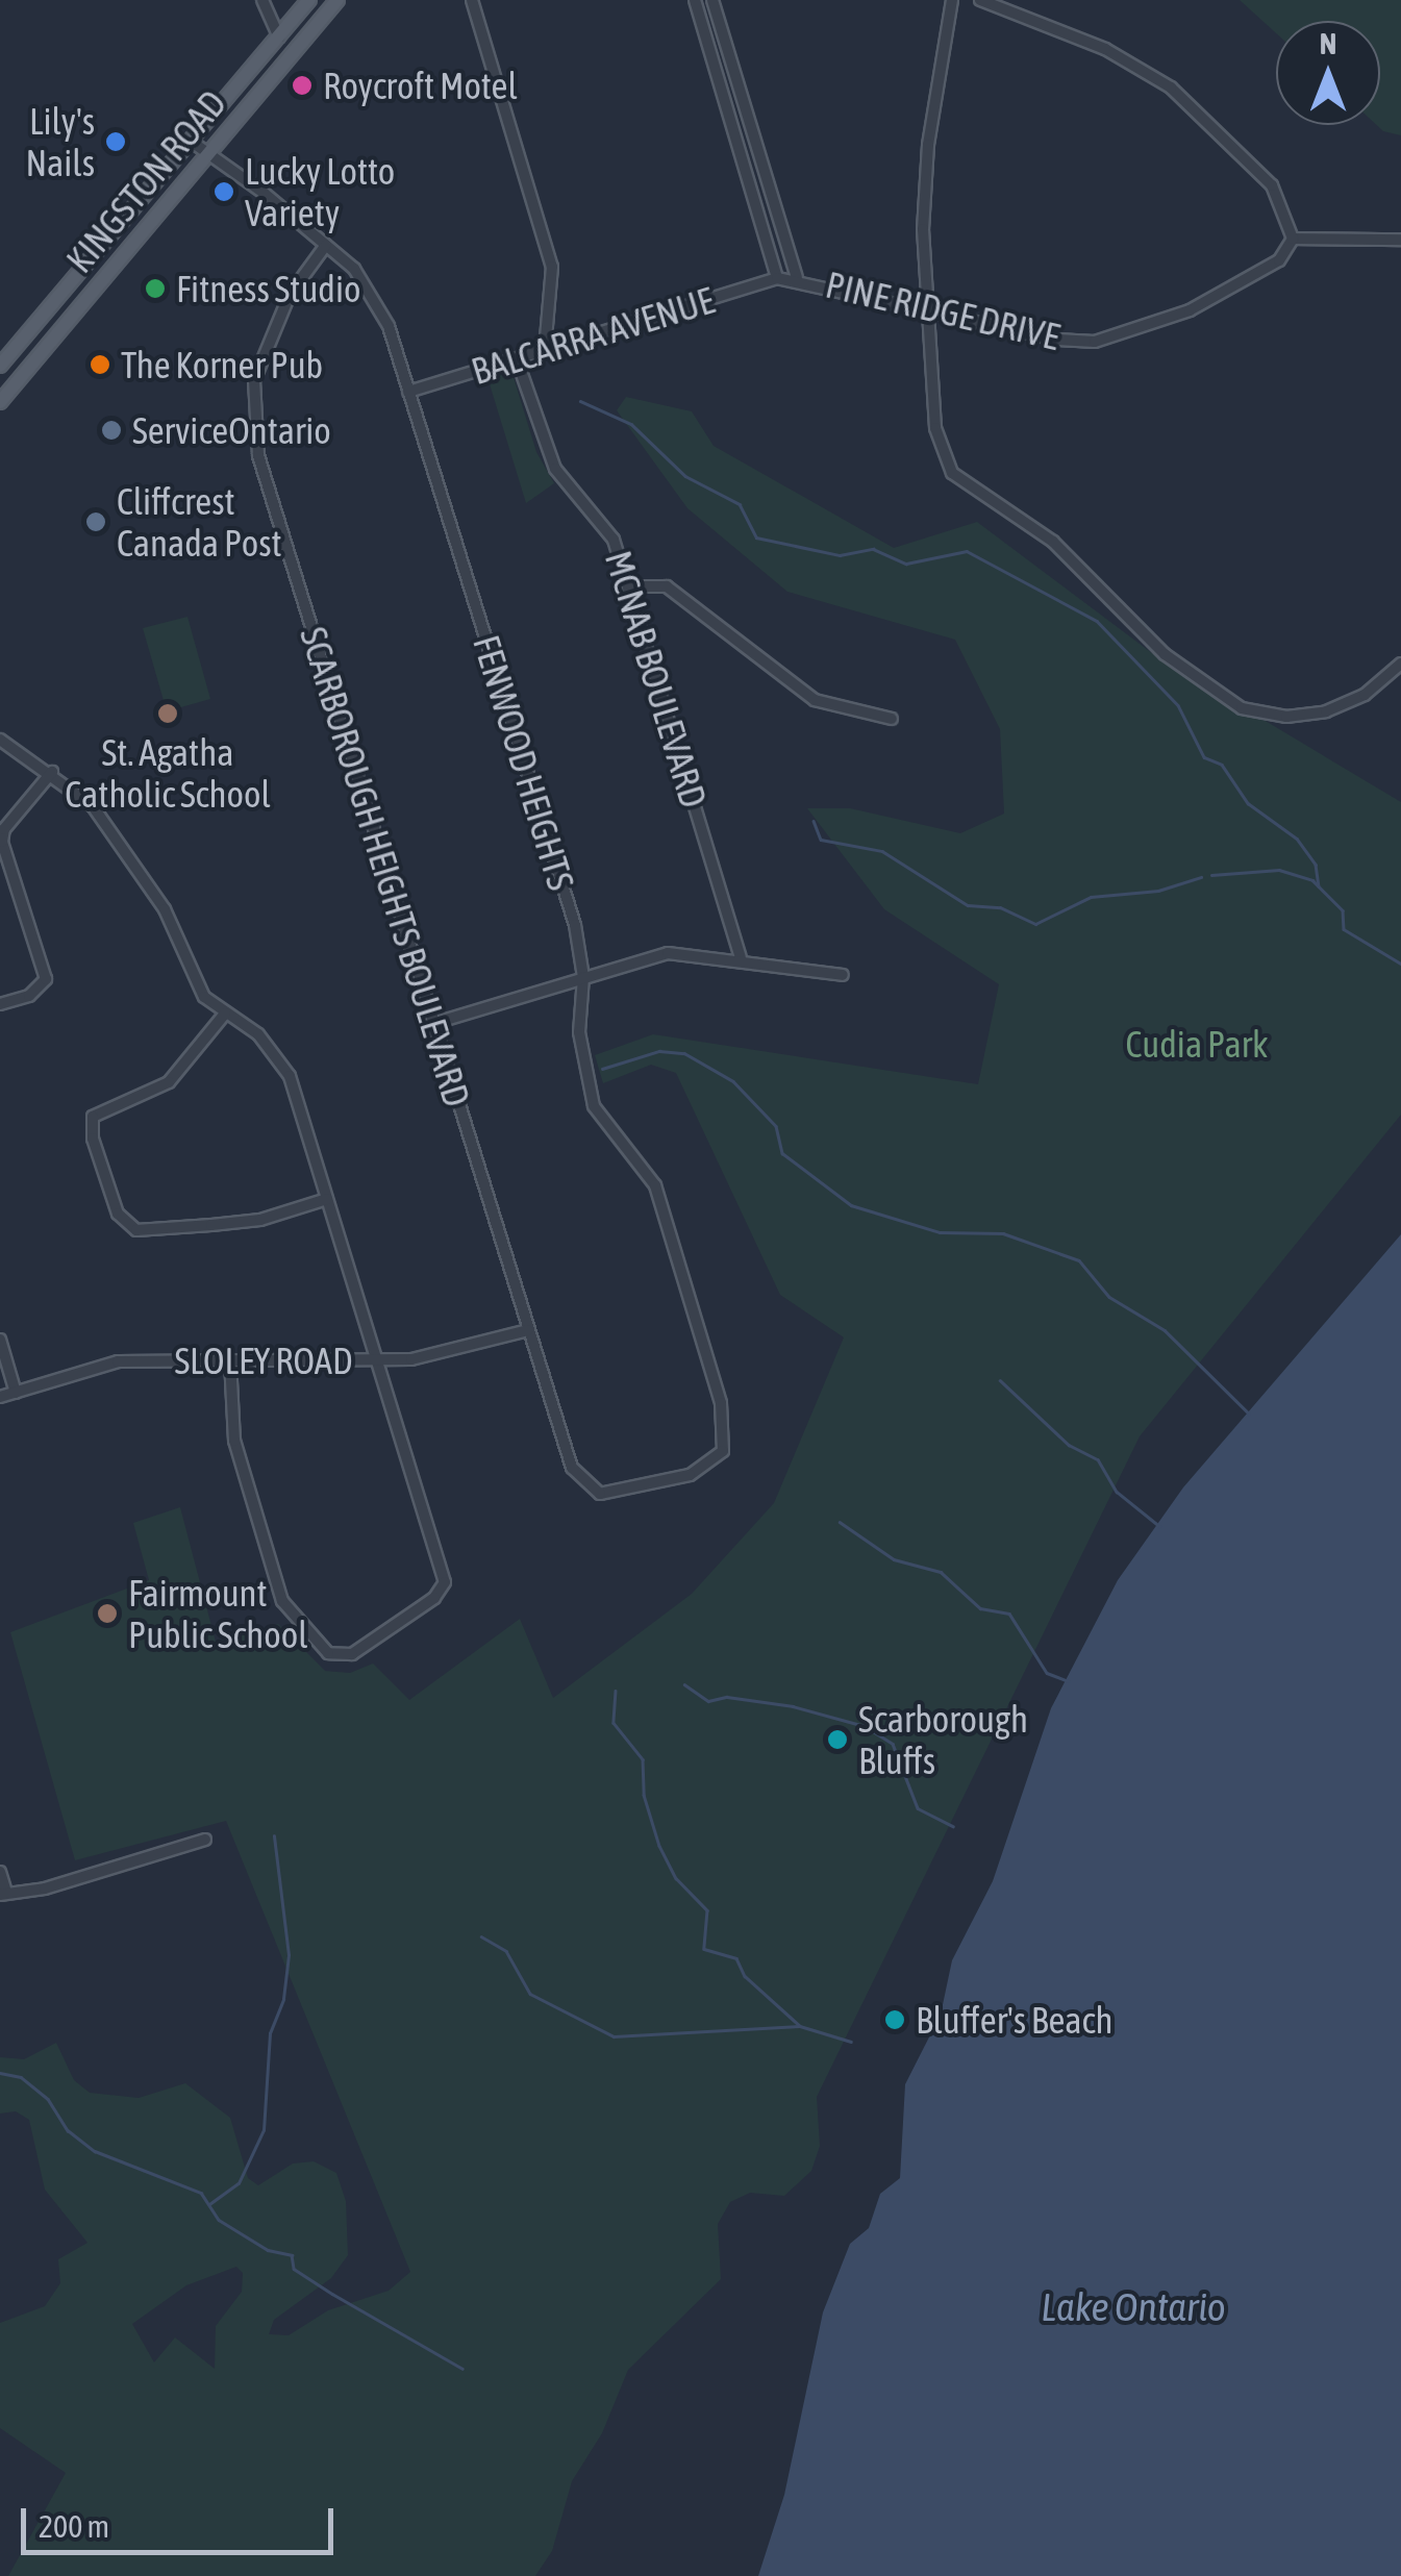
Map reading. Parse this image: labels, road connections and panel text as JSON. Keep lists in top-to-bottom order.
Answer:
{
  "streets": {
    "main road": ["KINGSTON ROAD"],
    "street": [
      "PINE RIDGE DRIVE",
      "BALCARRA AVENUE",
      "MCNAB BOULEVARD",
      "FENWOOD HEIGHTS",
      "SCARBOROUGH HEIGHTS BOULEVARD",
      "SLOLEY ROAD"
    ]
  },
  "crossings": [
    ["KINGSTON ROAD", "FENWOOD HEIGHTS"],
    ["PINE RIDGE DRIVE", "BALCARRA AVENUE"],
    ["BALCARRA AVENUE", "MCNAB BOULEVARD"],
    ["BALCARRA AVENUE", "FENWOOD HEIGHTS"],
    ["FENWOOD HEIGHTS", "SCARBOROUGH HEIGHTS BOULEVARD"],
    ["SCARBOROUGH HEIGHTS BOULEVARD", "SLOLEY ROAD"]
  ],
  "water": ["Lake Ontario"],
  "parks": ["Cudia Park"],
  "places": [
    "Roycroft Motel",
    "Lily's Nails",
    "Lucky Lotto Variety",
    "Fitness Studio",
    "The Korner Pub",
    "ServiceOntario",
    "Cliffcrest Canada Post",
    "St. Agatha Catholic School",
    "Fairmount Public School",
    "Scarborough Bluffs",
    "Bluffer's Beach"
  ],
  "scale_bar": "200 m",
  "north": "top"
}
